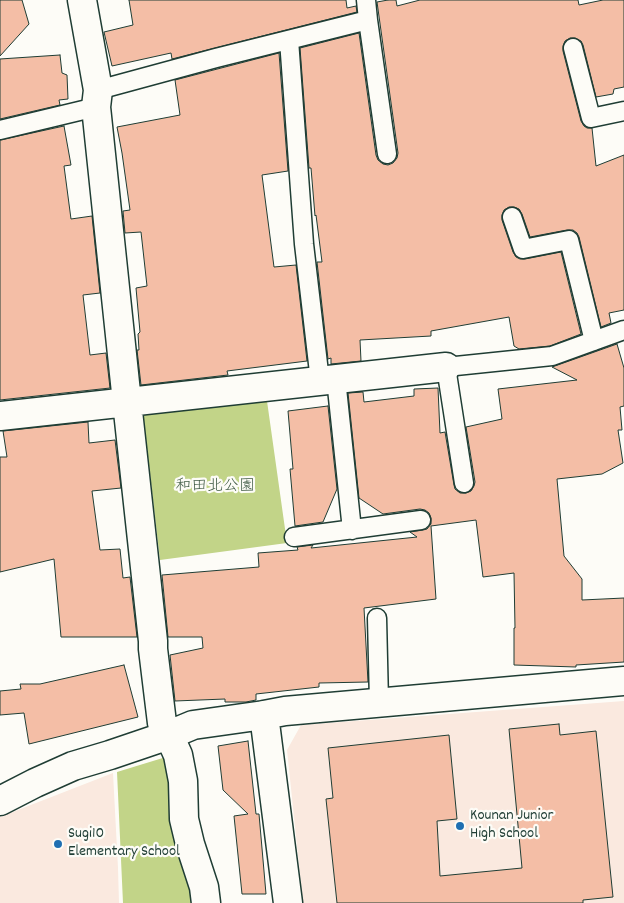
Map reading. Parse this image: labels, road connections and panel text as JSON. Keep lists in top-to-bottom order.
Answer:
{
  "parks": ["和田北公園"],
  "places": ["Kounan Junior High School", "Sugi10 Elementary School"]
}
